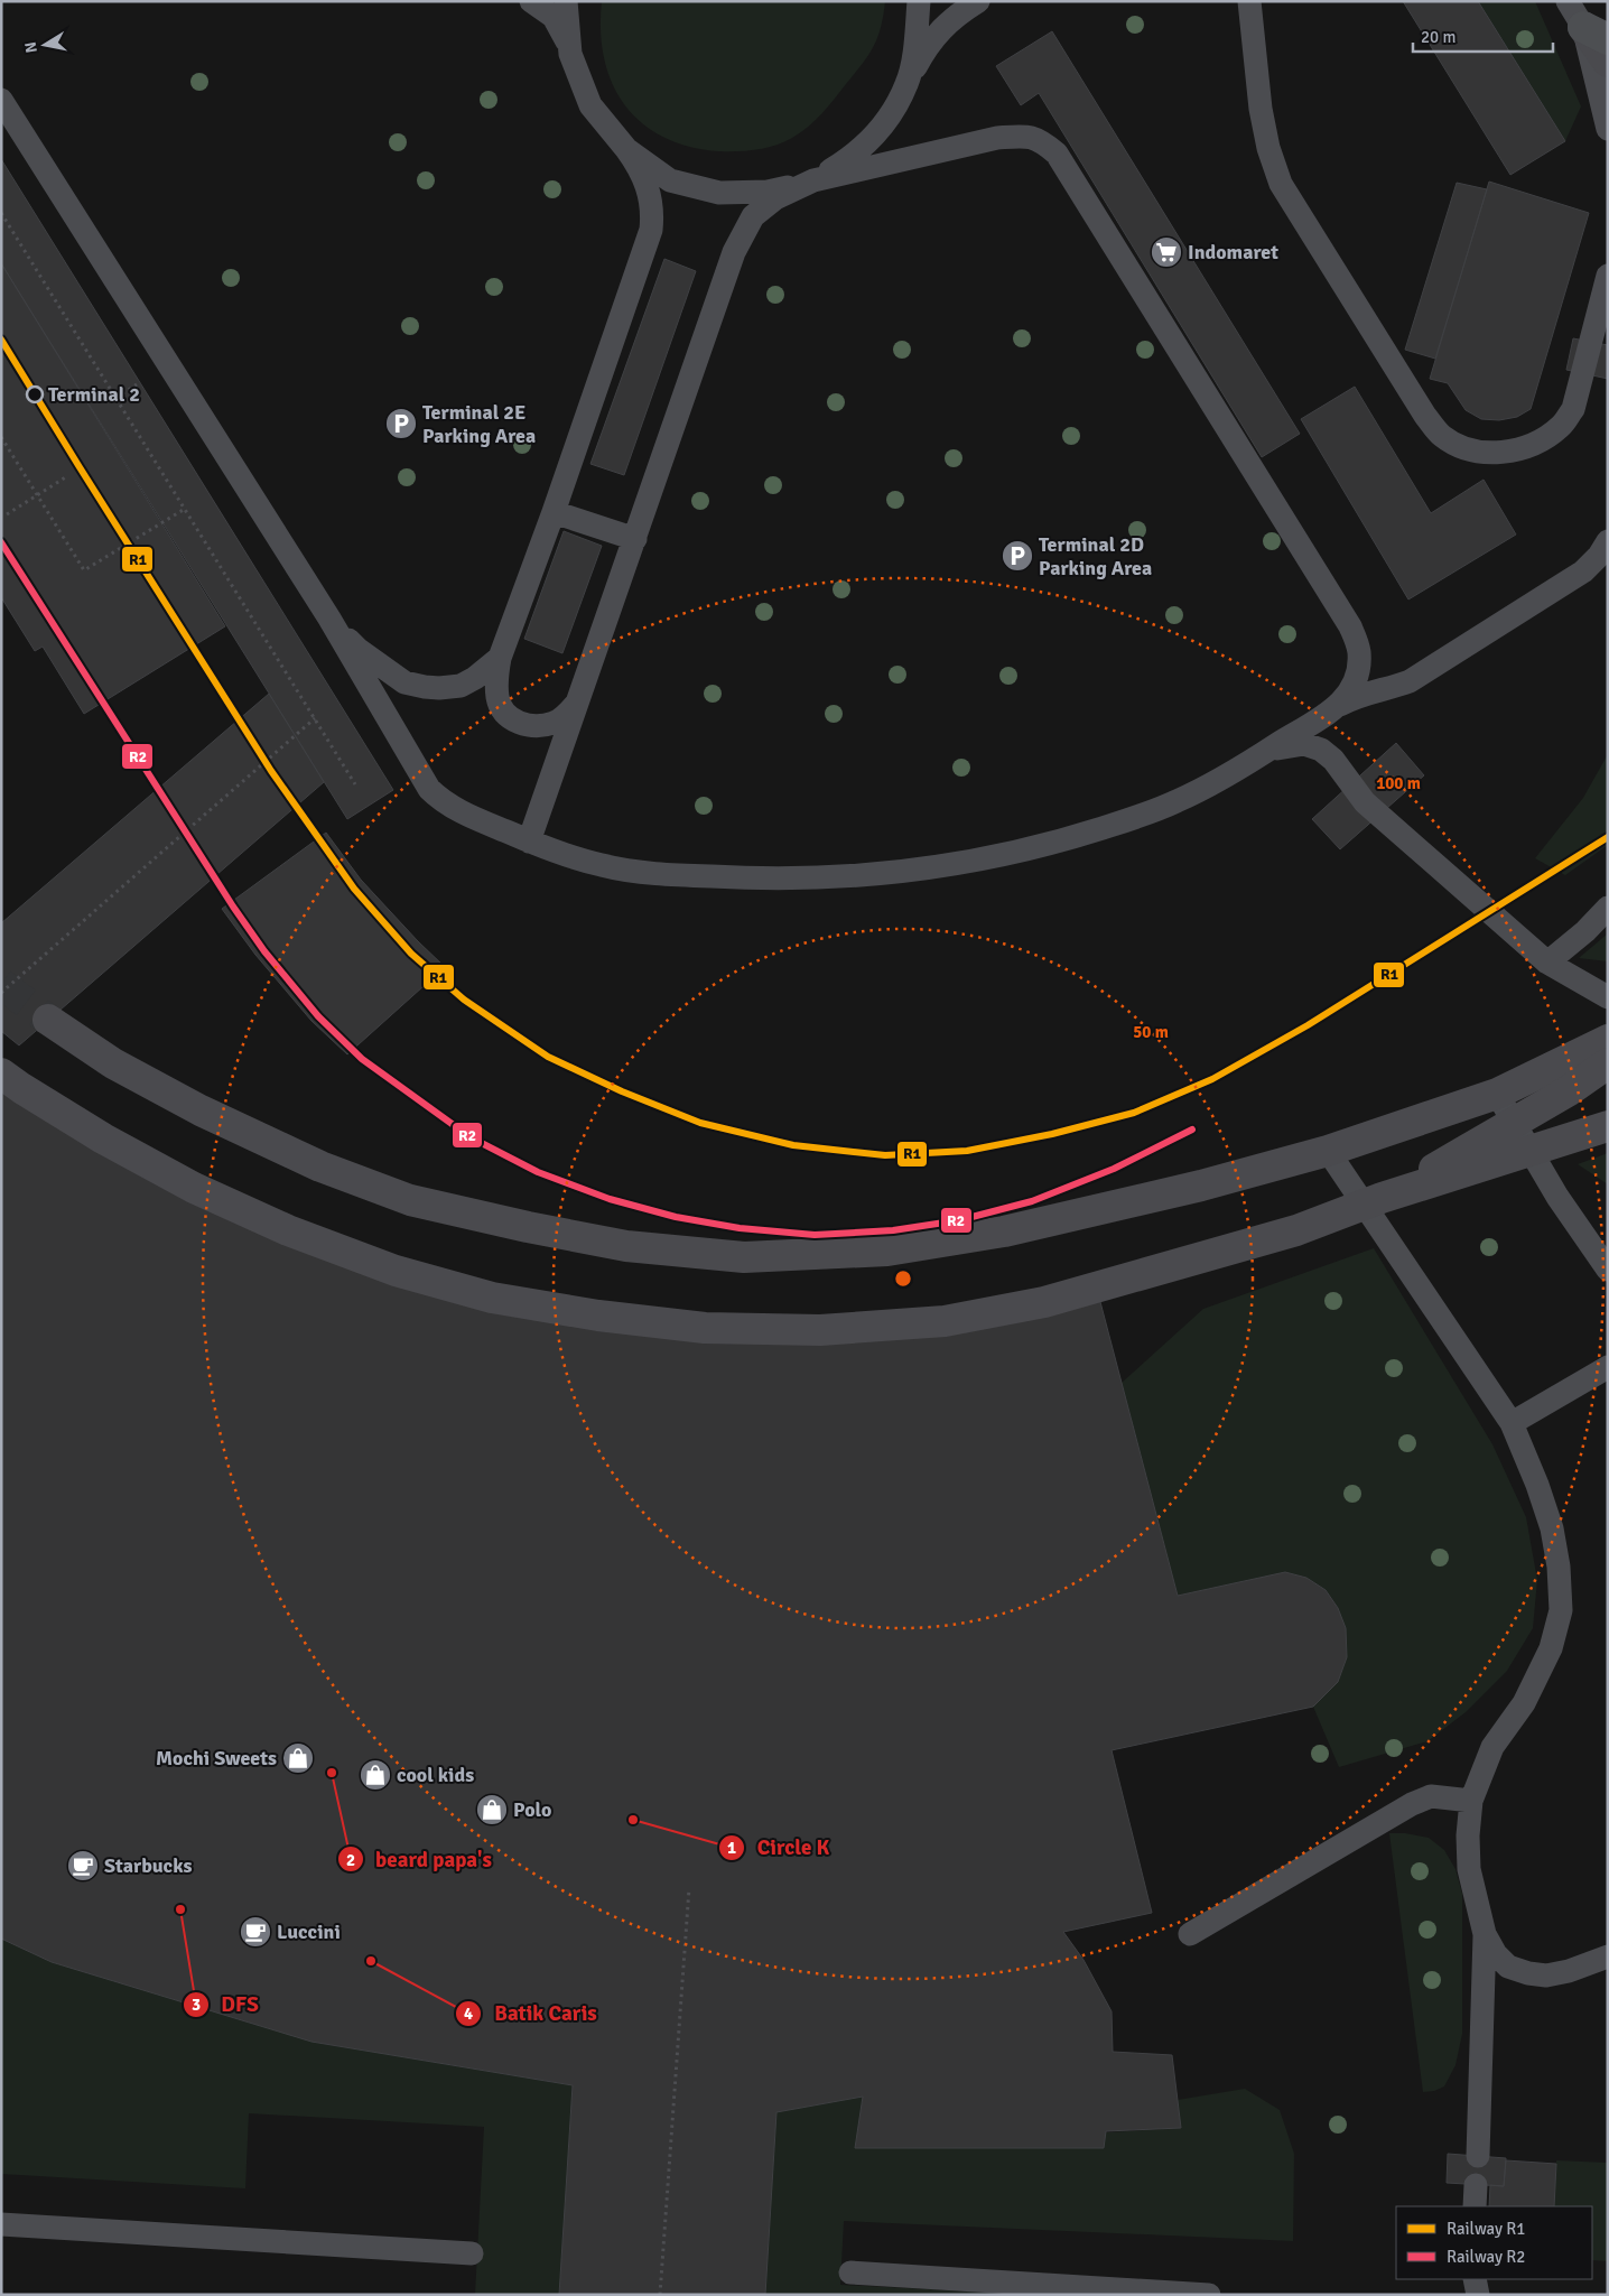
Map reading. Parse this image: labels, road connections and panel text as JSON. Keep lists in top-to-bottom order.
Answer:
{
  "places": {
    "supermarket": ["Indomaret"],
    "other": [
      "Terminal 2",
      "beard papa's",
      "Circle K",
      "DFS",
      "Batik Caris"
    ],
    "parking": ["Terminal 2E Parking Area", "Terminal 2D Parking Area"],
    "shop": ["Mochi Sweets", "cool kids", "Polo"],
    "cafe": ["Starbucks", "Luccini"]
  },
  "lines": ["rail line R1", "rail line R2"],
  "legend": ["Railway R1", "Railway R2"],
  "scale_bar": "20 m",
  "north": "left",
  "rings": ["100 m", "50 m"]
}
